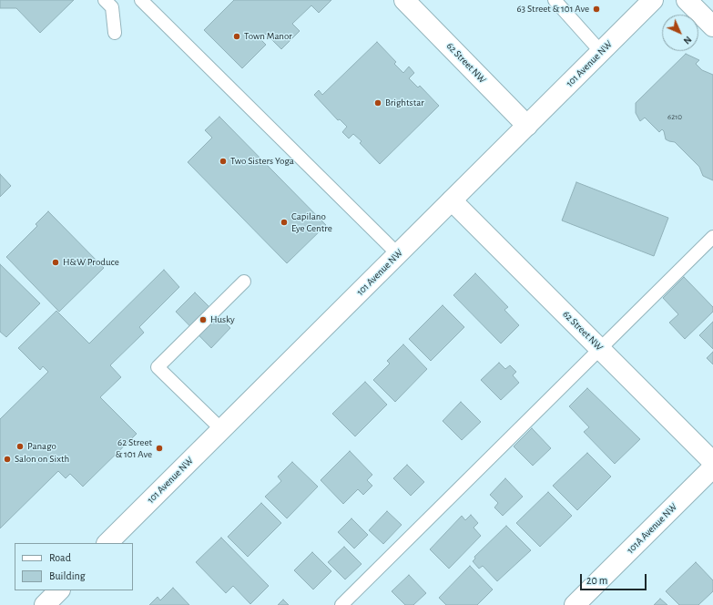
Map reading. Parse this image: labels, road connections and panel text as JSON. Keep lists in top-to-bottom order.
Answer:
{
  "streets": {
    "main road": ["62 Street NW", "101 Avenue NW", "101A Avenue NW"]
  },
  "crossings": [
    ["62 Street NW", "101 Avenue NW"]
  ],
  "places": [
    "63 Street & 101 Ave",
    "Town Manor",
    "Brightstar",
    "Two Sisters Yoga",
    "Capilano Eye Centre",
    "H&W Produce",
    "Husky",
    "Panago",
    "62 Street & 101 Ave",
    "Salon on Sixth"
  ],
  "house_numbers": ["6210"],
  "legend": ["Road", "Building"],
  "scale_bar": "20 m",
  "north": "bottom right"
}
